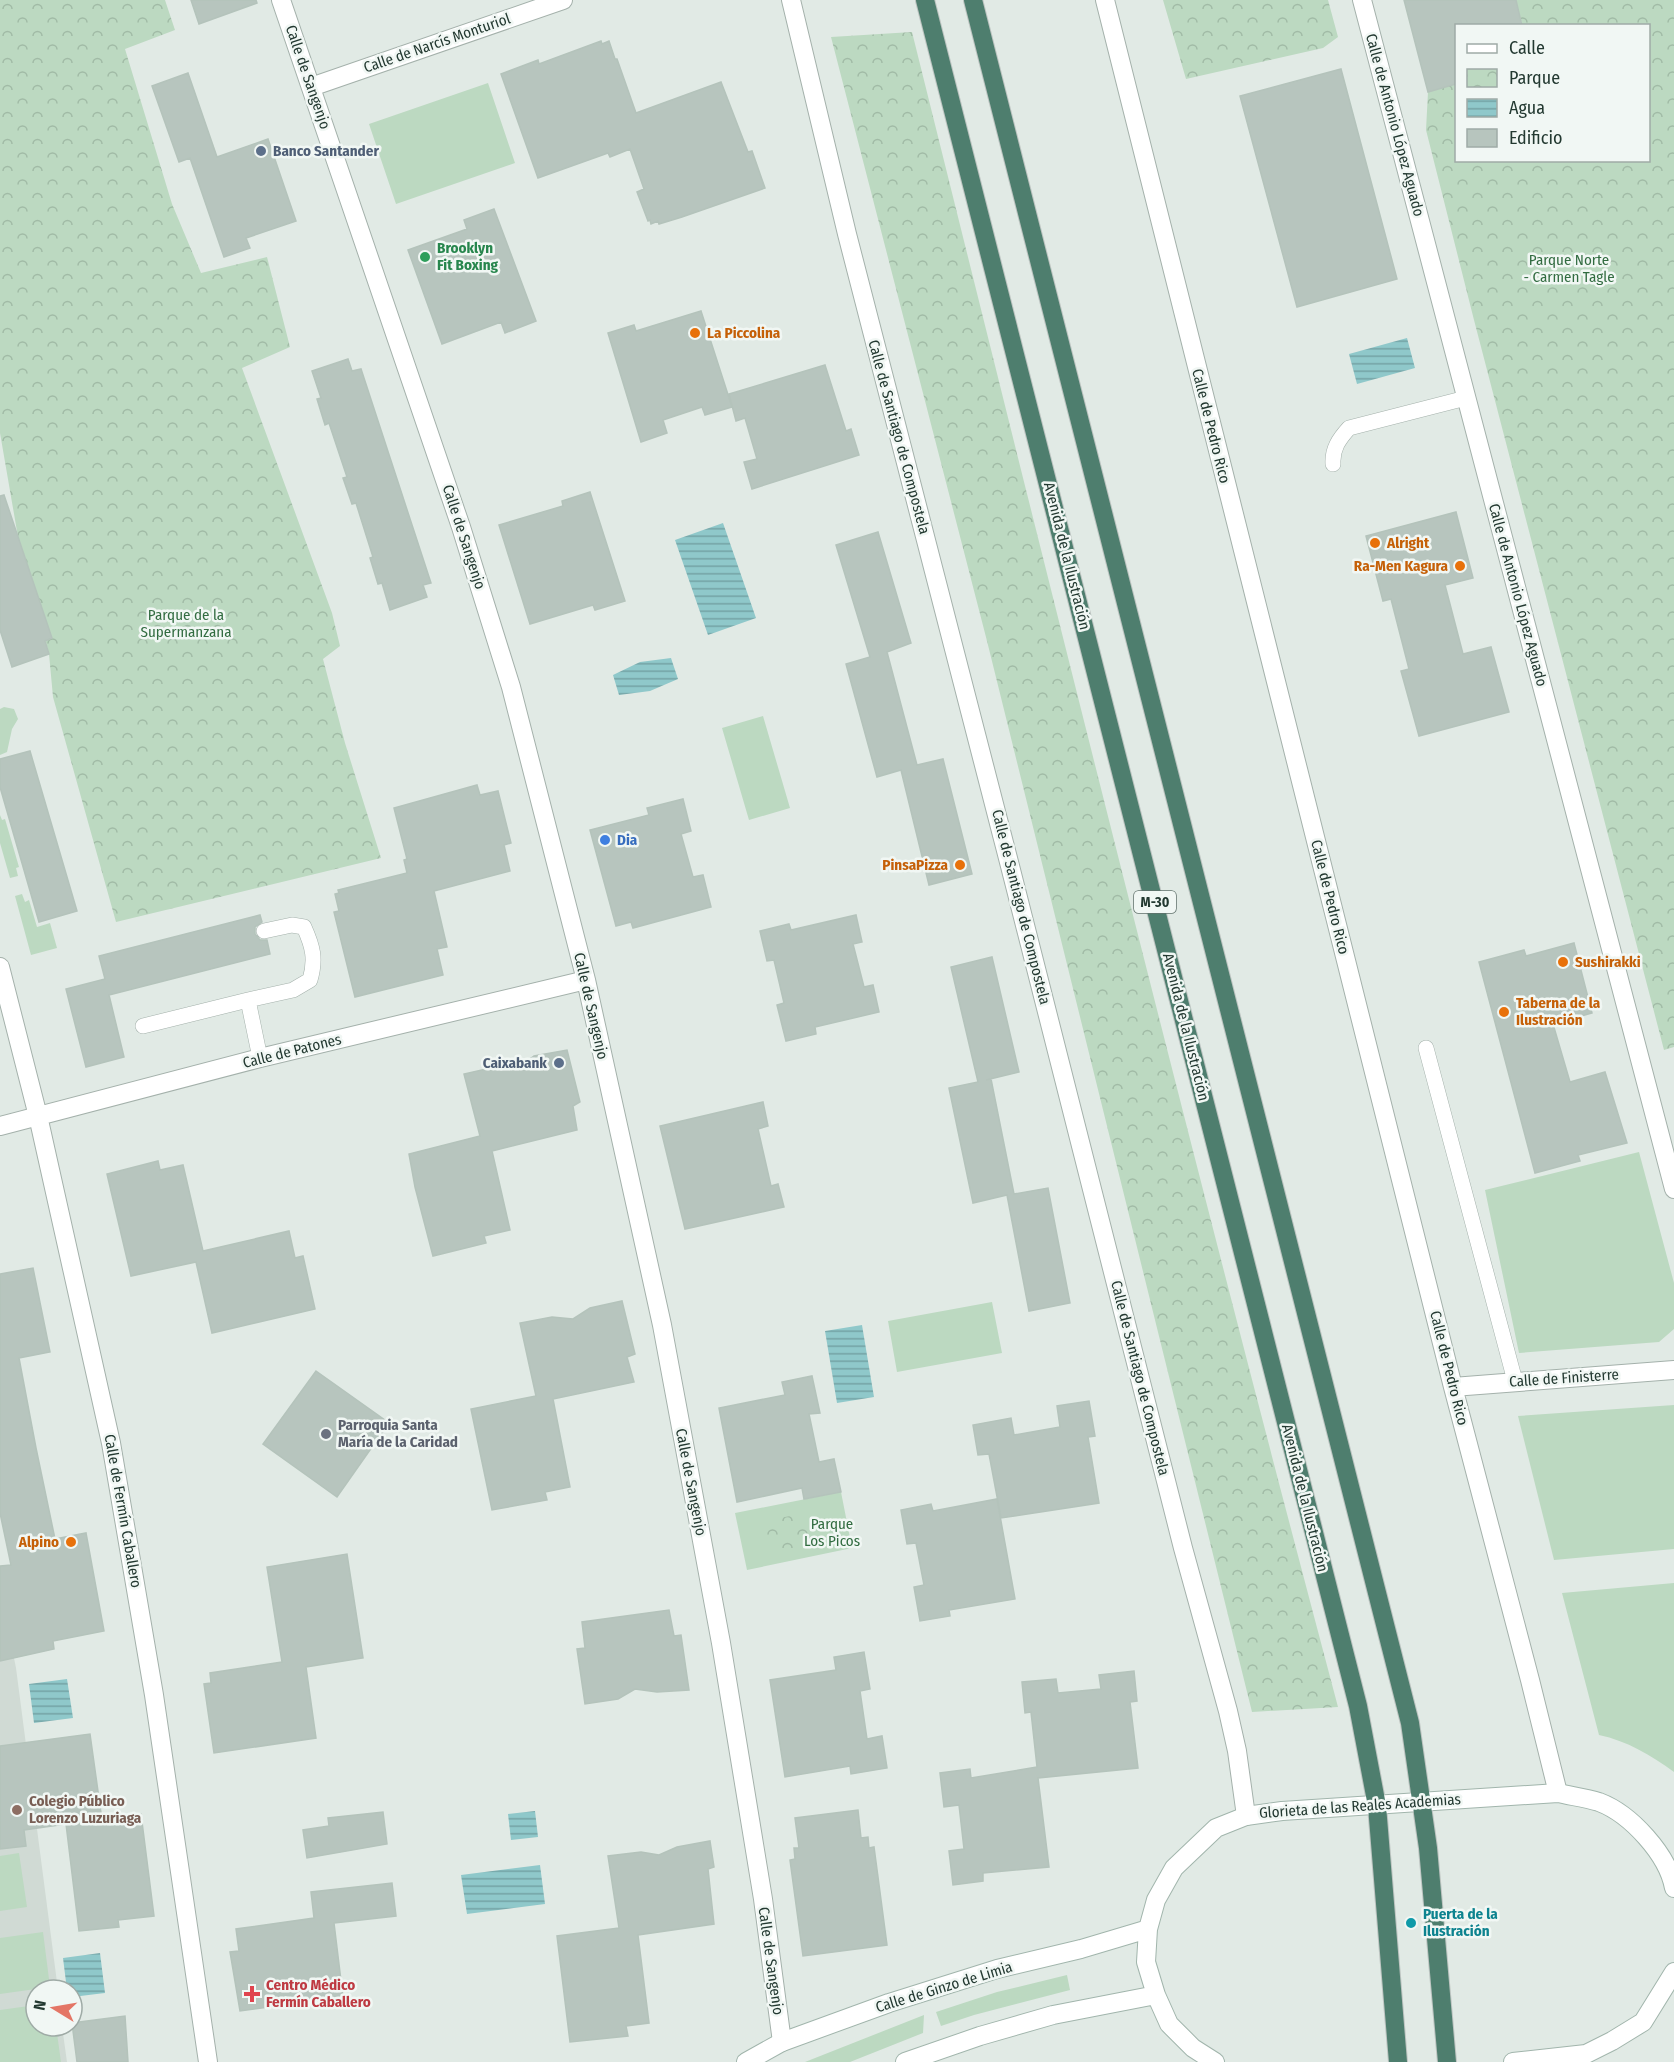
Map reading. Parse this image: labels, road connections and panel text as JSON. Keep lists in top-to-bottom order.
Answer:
{
  "streets": {
    "highway": ["Avenida de la Ilustración", "M-30"],
    "street": [
      "Calle de Narcís Monturiol",
      "Calle de Sangenjo",
      "Calle de Antonio López Aguado",
      "Calle de Pedro Rico",
      "Calle de Santiago de Compostela",
      "Calle de Patones",
      "Calle de Finisterre",
      "Calle de Fermín Caballero",
      "Glorieta de las Reales Academias",
      "Calle de Ginzo de Limia"
    ]
  },
  "crossings": [
    ["Calle de Narcís Monturiol", "Calle de Sangenjo"],
    ["Calle de Sangenjo", "Calle de Patones"],
    ["Calle de Sangenjo", "Calle de Ginzo de Limia"],
    ["Calle de Pedro Rico", "Calle de Finisterre"],
    ["Calle de Pedro Rico", "Glorieta de las Reales Academias"],
    ["Calle de Santiago de Compostela", "Glorieta de las Reales Academias"],
    ["Avenida de la Ilustración", "Glorieta de las Reales Academias"],
    ["Calle de Patones", "Calle de Fermín Caballero"],
    ["Glorieta de las Reales Academias", "Calle de Ginzo de Limia"]
  ],
  "parks": ["Parque Norte - Carmen Tagle", "Parque de la Supermanzana", "Parque Los Picos"],
  "places": {
    "other": [
      "Banco Santander",
      "Brooklyn Fit Boxing",
      "La Piccolina",
      "Alright",
      "Ra-Men Kagura",
      "Dia",
      "PinsaPizza",
      "Sushirakki",
      "Taberna de la Ilustración",
      "Caixabank",
      "Parroquia Santa María de la Caridad",
      "Alpino",
      "Colegio Público Lorenzo Luzuriaga",
      "Puerta de la Ilustración"
    ],
    "health": ["Centro Médico Fermín Caballero"]
  },
  "legend": [
    "Calle",
    "Parque",
    "Agua",
    "Edificio"
  ],
  "north": "left"
}
